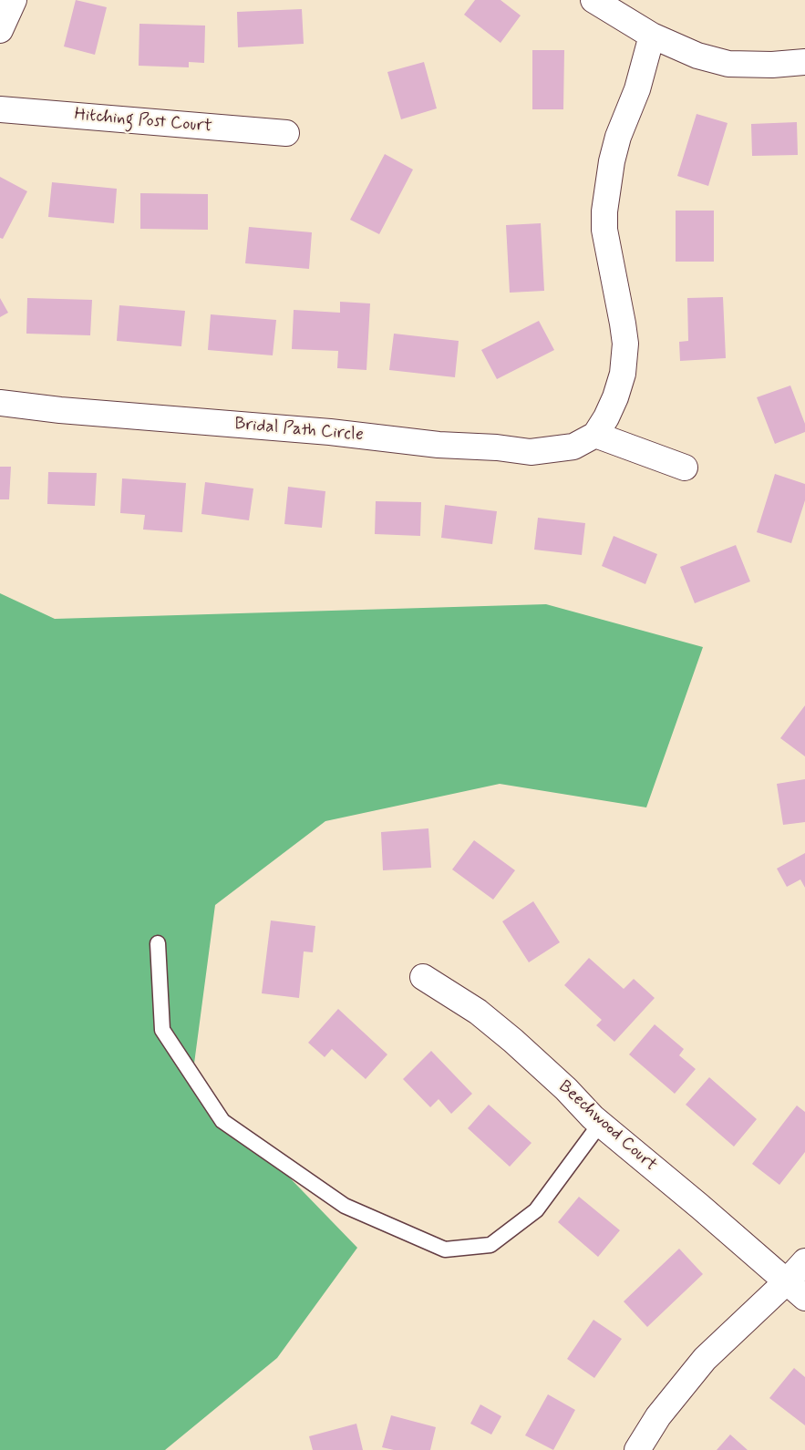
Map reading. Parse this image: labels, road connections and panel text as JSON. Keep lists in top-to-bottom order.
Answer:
{
  "streets": {
    "street": ["Hitching Post Court", "Bridal Path Circle", "Beechwood Court"]
  }
}
